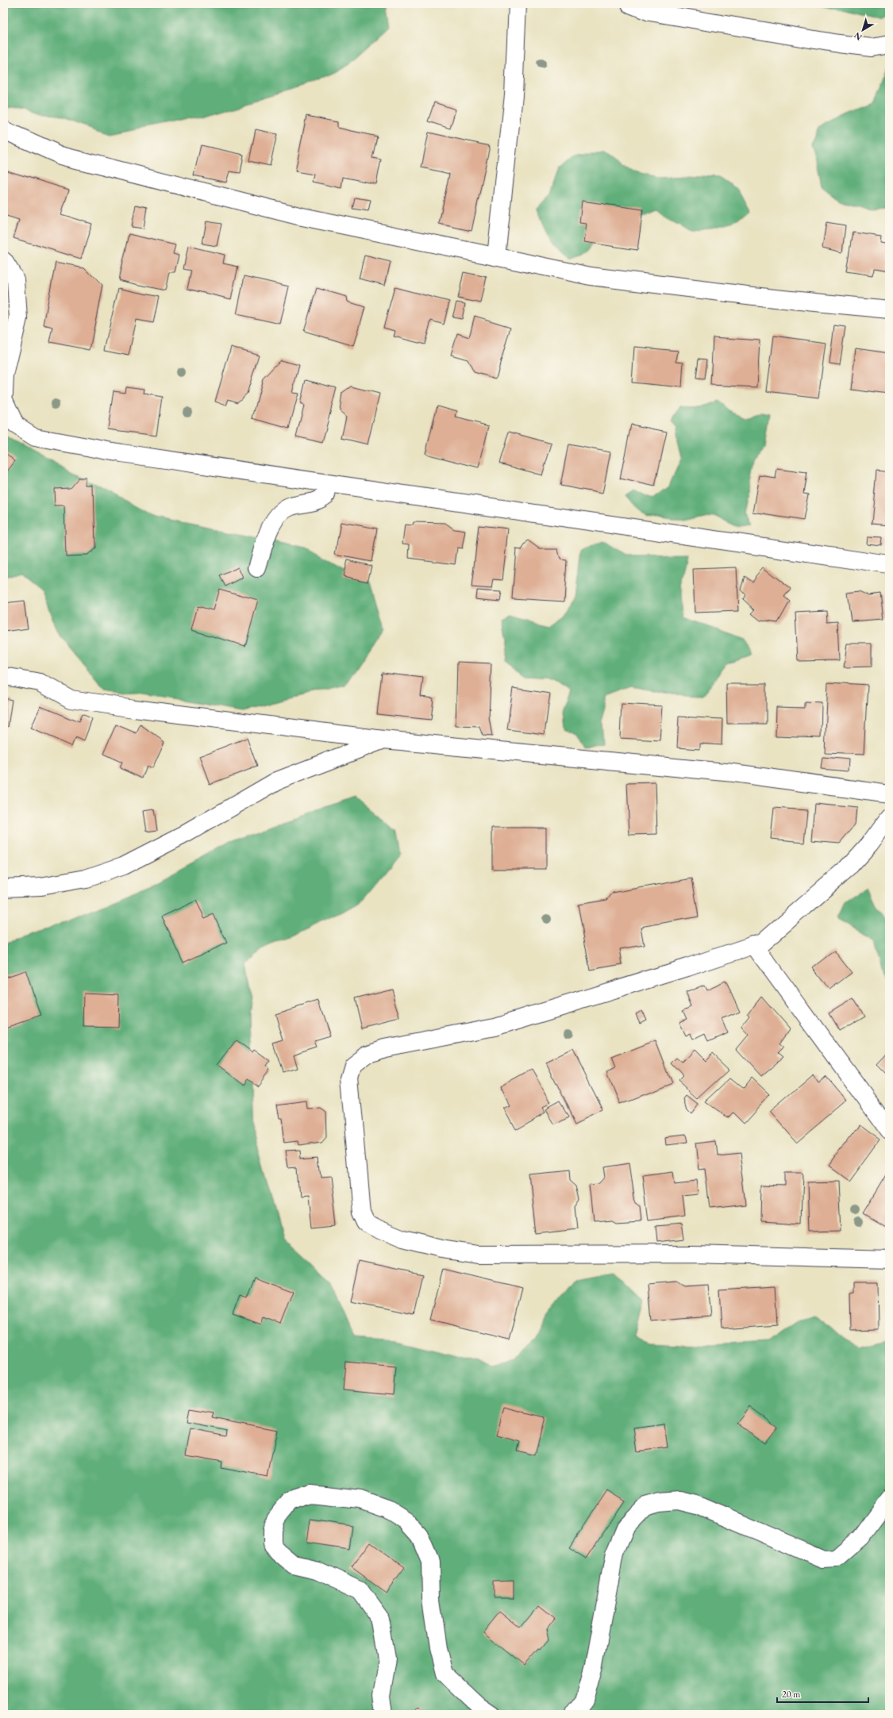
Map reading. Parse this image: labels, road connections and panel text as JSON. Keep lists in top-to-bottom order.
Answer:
{
  "scale_bar": "20 m",
  "north": "bottom left"
}
